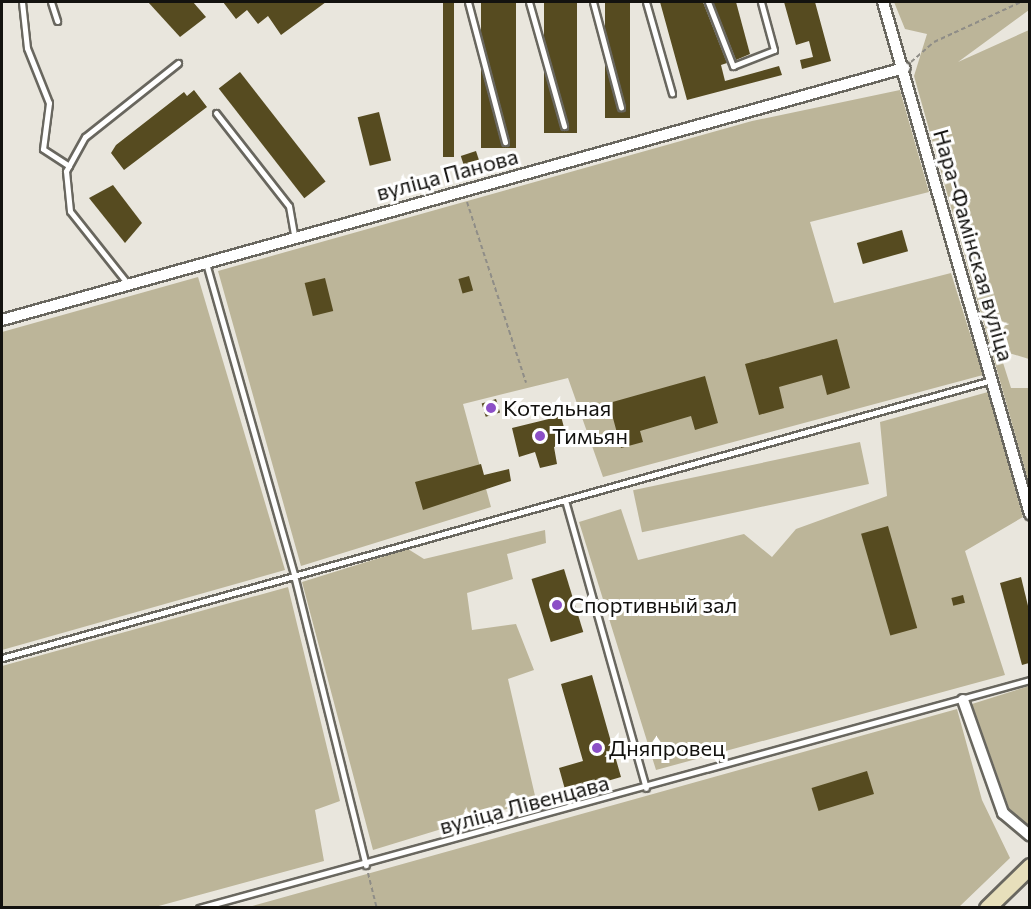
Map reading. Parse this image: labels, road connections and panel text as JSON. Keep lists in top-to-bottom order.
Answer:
{
  "streets": {
    "street": ["вуліца Панова", "Нара-Фамінская вуліца"],
    "lane": ["вуліца Лівенцава"]
  },
  "crossings": [
    ["вуліца Панова", "Нара-Фамінская вуліца"]
  ],
  "places": [
    "Котельная",
    "Тимьян",
    "Спортивный зал",
    "Дняпровец"
  ]
}
